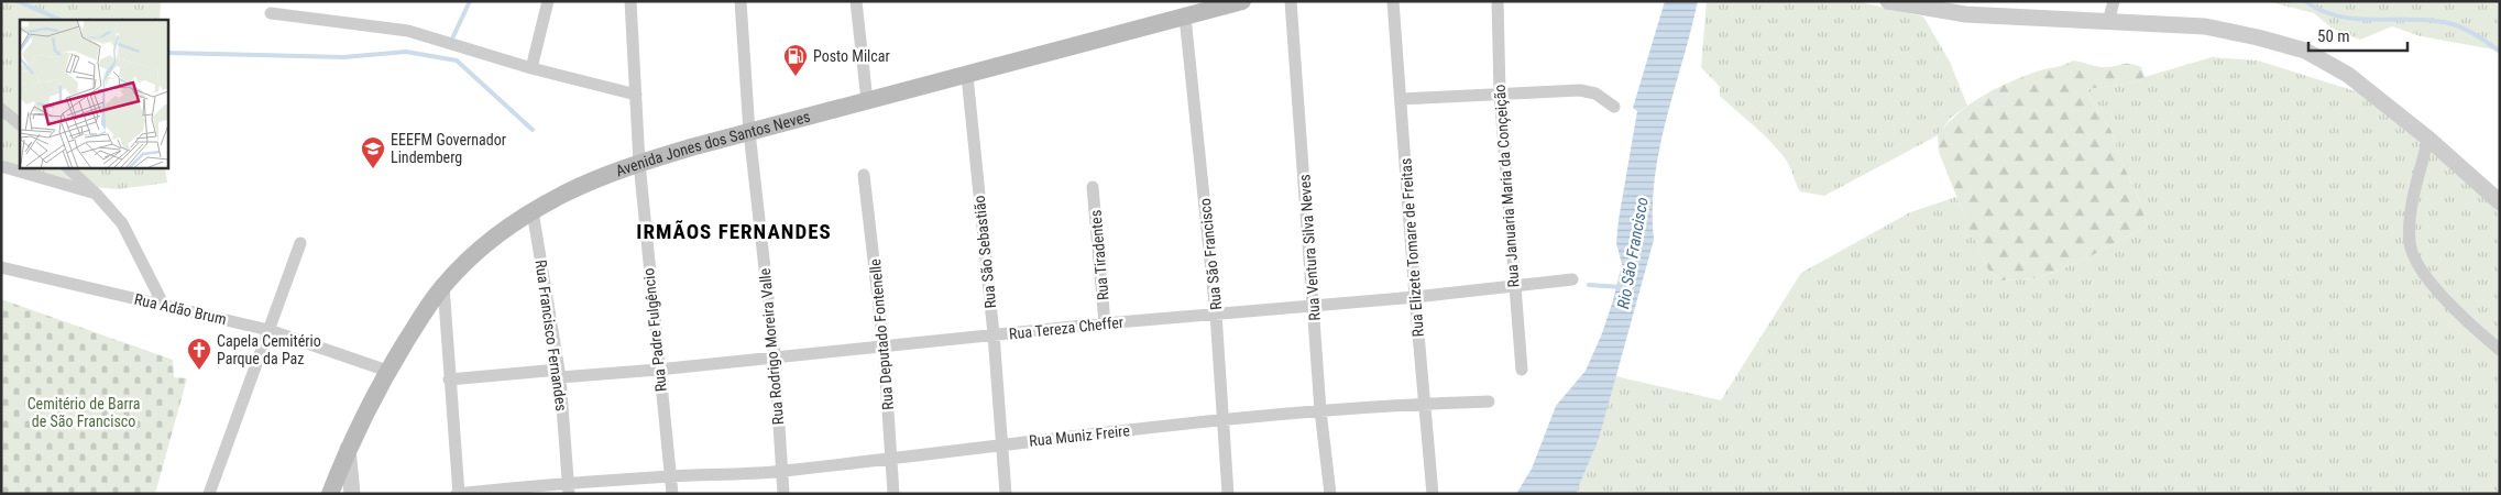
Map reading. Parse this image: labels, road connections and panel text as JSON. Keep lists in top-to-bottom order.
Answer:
{
  "streets": {
    "main road": ["Avenida Jones dos Santos Neves"],
    "street": [
      "Rua Januaria Maria da Conçeição",
      "Rua Ventura Silva Neves",
      "Rua Elizete Tomare de Freitas",
      "Rua São Sebastião",
      "Rua São Francisco",
      "Rua Tiradentes",
      "Rua Adão Brum",
      "Rua Tereza Cheffer",
      "Rua Padre Fulgêncio",
      "Rua Deputado Fontenelle",
      "Rua Francisco Fernandes",
      "Rua Rodrigo Moreira Valle",
      "Rua Muniz Freire"
    ]
  },
  "crossings": [
    ["Avenida Jones dos Santos Neves", "Rua São Sebastião"],
    ["Avenida Jones dos Santos Neves", "Rua São Francisco"],
    ["Avenida Jones dos Santos Neves", "Rua Adão Brum"],
    ["Avenida Jones dos Santos Neves", "Rua Padre Fulgêncio"],
    ["Avenida Jones dos Santos Neves", "Rua Francisco Fernandes"],
    ["Avenida Jones dos Santos Neves", "Rua Rodrigo Moreira Valle"],
    ["Rua Januaria Maria da Conçeição", "Rua Tereza Cheffer"],
    ["Rua Ventura Silva Neves", "Rua Tereza Cheffer"],
    ["Rua Ventura Silva Neves", "Rua Muniz Freire"],
    ["Rua Elizete Tomare de Freitas", "Rua Tereza Cheffer"],
    ["Rua Elizete Tomare de Freitas", "Rua Muniz Freire"],
    ["Rua São Sebastião", "Rua Tereza Cheffer"],
    ["Rua São Sebastião", "Rua Muniz Freire"],
    ["Rua São Francisco", "Rua Tereza Cheffer"],
    ["Rua São Francisco", "Rua Muniz Freire"],
    ["Rua Tiradentes", "Rua Tereza Cheffer"],
    ["Rua Tereza Cheffer", "Rua Padre Fulgêncio"],
    ["Rua Tereza Cheffer", "Rua Deputado Fontenelle"],
    ["Rua Tereza Cheffer", "Rua Francisco Fernandes"],
    ["Rua Tereza Cheffer", "Rua Rodrigo Moreira Valle"],
    ["Rua Padre Fulgêncio", "Rua Muniz Freire"],
    ["Rua Deputado Fontenelle", "Rua Muniz Freire"],
    ["Rua Francisco Fernandes", "Rua Muniz Freire"],
    ["Rua Rodrigo Moreira Valle", "Rua Muniz Freire"]
  ],
  "districts": ["IRMÃOS FERNANDES"],
  "water": ["Rio São Francisco"],
  "parks": ["Cemitério de Barra de São Francisco"],
  "places": {
    "fuel station": ["Posto Milcar"],
    "school or university": ["EEEFM Governador Lindemberg"],
    "church": ["Capela Cemitério Parque da Paz"]
  },
  "scale_bar": "50 m"
}
